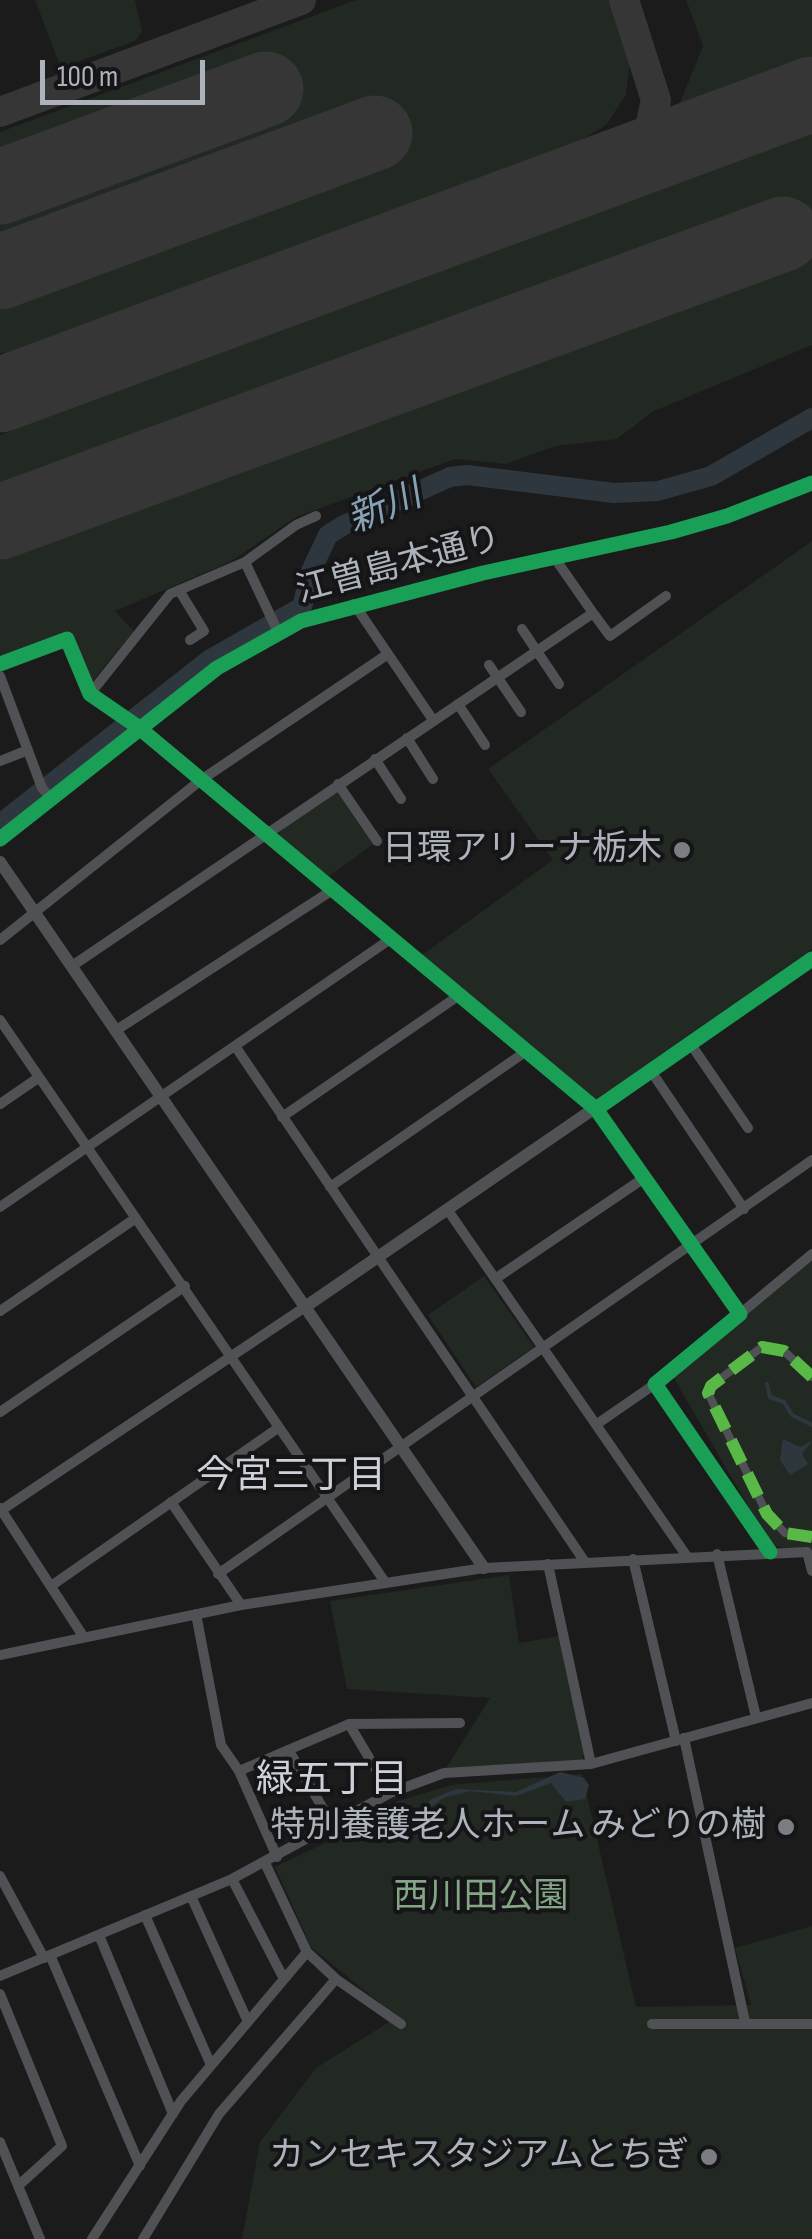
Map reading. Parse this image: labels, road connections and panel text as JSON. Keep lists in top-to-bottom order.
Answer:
{
  "streets": {
    "street": ["江曽島本通り"]
  },
  "districts": ["今宮三丁目", "緑五丁目"],
  "water": ["新川"],
  "parks": ["西川田公園"],
  "places": ["日環アリーナ栃木", "特別養護老人ホーム みどりの樹", "カンセキスタジアムとちぎ"],
  "scale_bar": "100 m"
}
